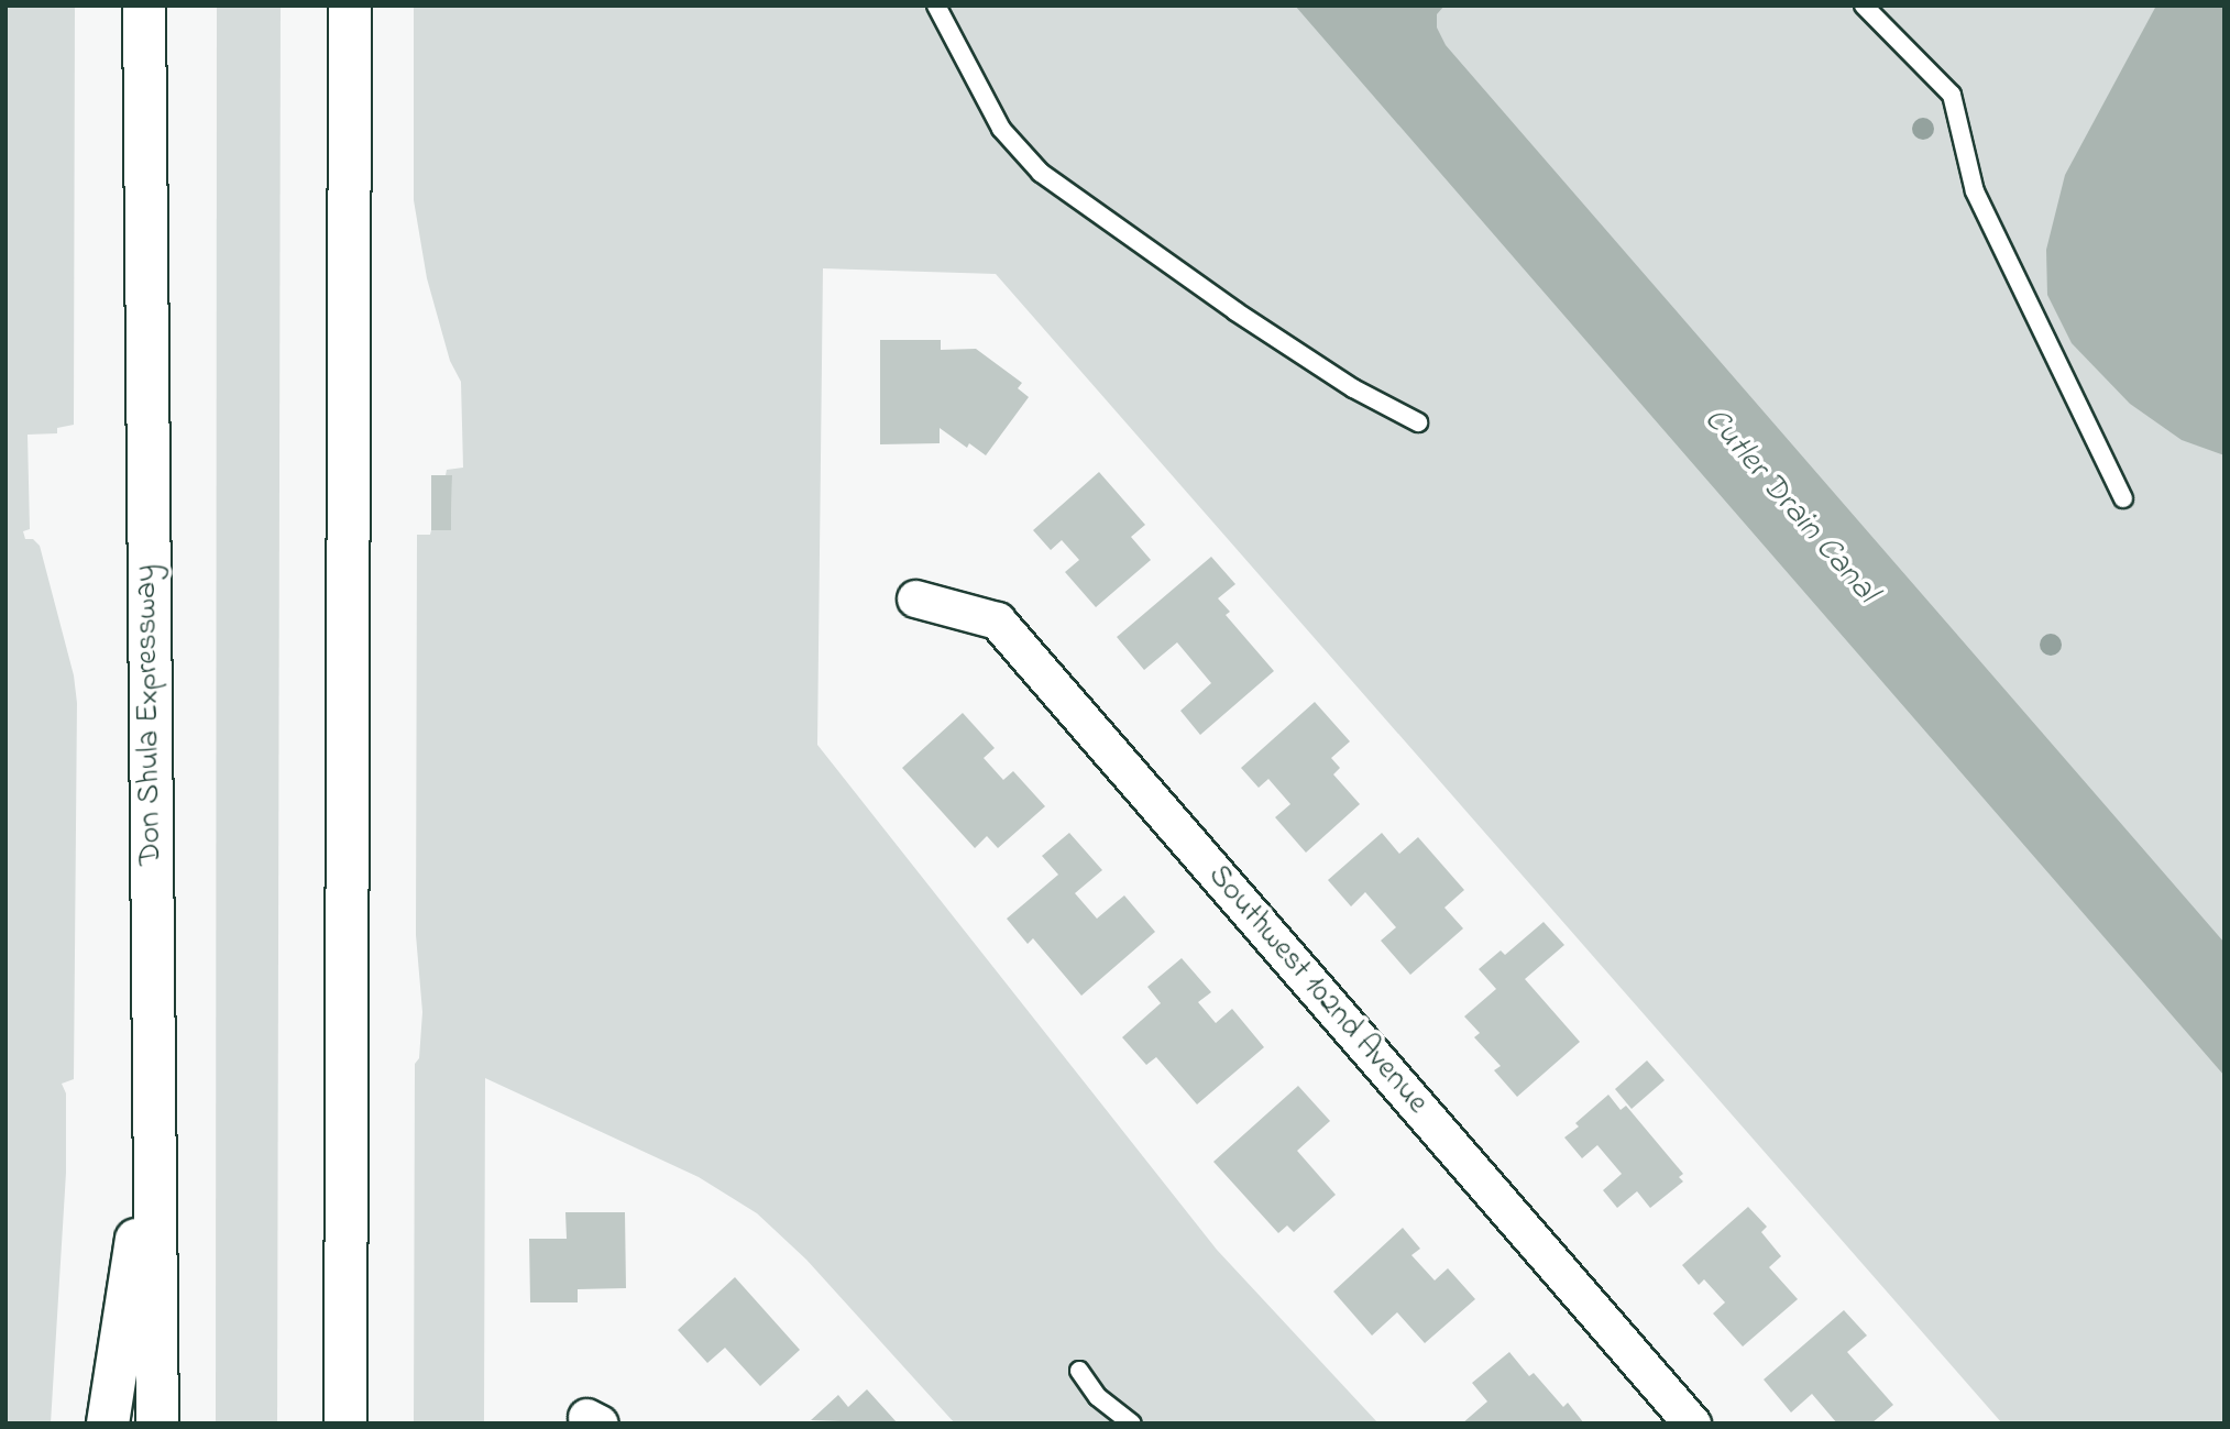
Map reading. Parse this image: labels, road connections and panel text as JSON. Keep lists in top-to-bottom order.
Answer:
{
  "streets": {
    "highway": ["Don Shula Expressway"],
    "street": ["Southwest 102nd Avenue"]
  },
  "water": ["Cutler Drain Canal"]
}
